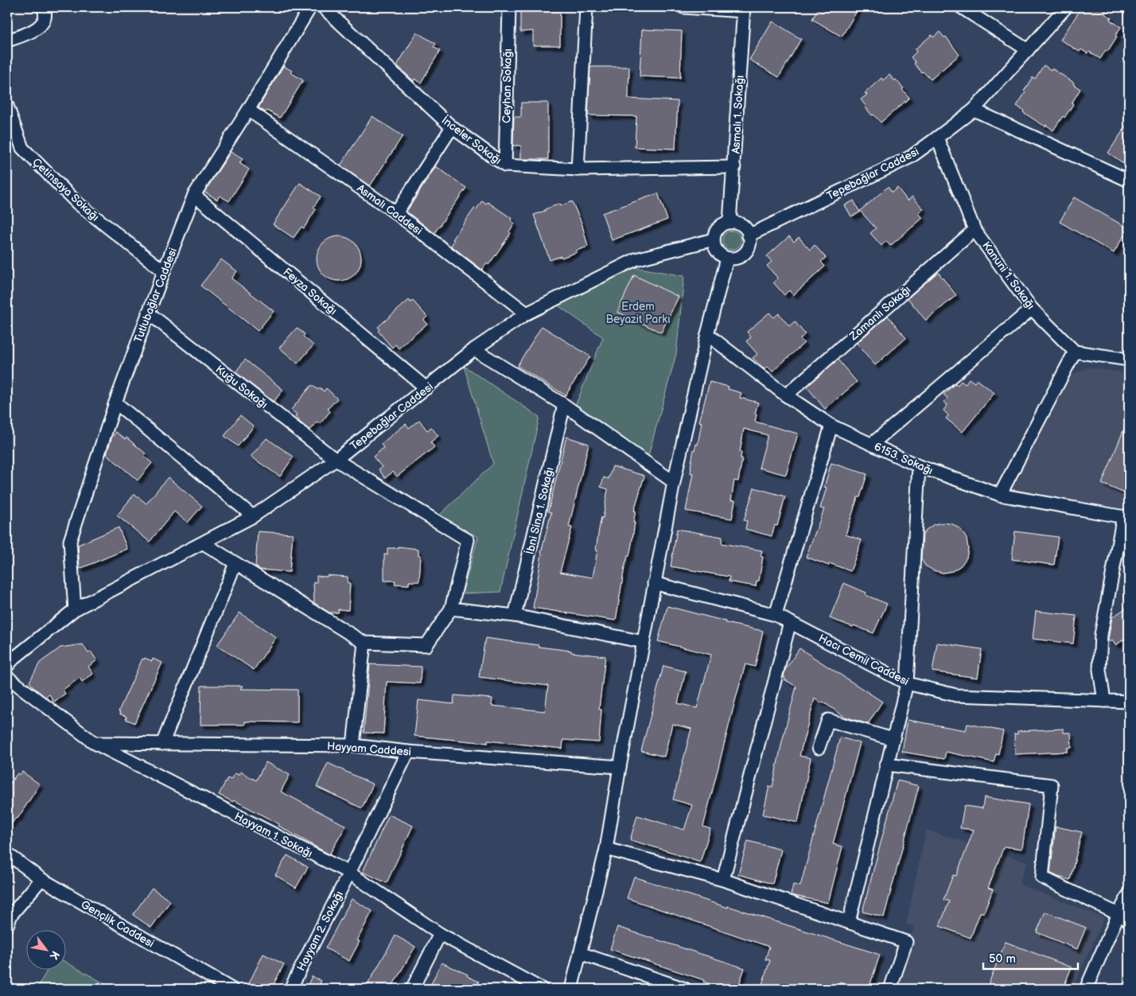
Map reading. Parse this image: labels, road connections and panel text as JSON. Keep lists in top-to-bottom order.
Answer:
{
  "streets": {
    "street": [
      "Ceyhan Sokağı",
      "Asmalı 1. Sokağı",
      "İnceler Sokağı",
      "Tepebağlar Caddesi",
      "Çetinsaya Sokağı",
      "Asmalı Caddesi",
      "Kanuni 1. Sokağı",
      "Feyza Sokağı",
      "Tutlubağlar Caddesi",
      "Zamanlı Sokağı",
      "Kuğu Sokağı",
      "6153. Sokağı",
      "İbni Sina 1. Sokağı",
      "Hacı Cemil Caddesi",
      "Hayyam Caddesi",
      "Hayyam 1. Sokağı",
      "Gençlik Caddesi",
      "Hayyam 2. Sokağı"
    ]
  },
  "crossings": [
    ["Ceyhan Sokağı", "İnceler Sokağı"],
    ["Asmalı 1. Sokağı", "İnceler Sokağı"],
    ["Asmalı 1. Sokağı", "Tepebağlar Caddesi"],
    ["Tepebağlar Caddesi", "Asmalı Caddesi"],
    ["Tepebağlar Caddesi", "Kanuni 1. Sokağı"],
    ["Tepebağlar Caddesi", "Feyza Sokağı"],
    ["Tepebağlar Caddesi", "Tutlubağlar Caddesi"],
    ["Tepebağlar Caddesi", "Kuğu Sokağı"],
    ["Çetinsaya Sokağı", "Tutlubağlar Caddesi"],
    ["Asmalı Caddesi", "Tutlubağlar Caddesi"],
    ["Kanuni 1. Sokağı", "Zamanlı Sokağı"],
    ["Feyza Sokağı", "Tutlubağlar Caddesi"],
    ["Tutlubağlar Caddesi", "Kuğu Sokağı"],
    ["Zamanlı Sokağı", "6153. Sokağı"],
    ["Hayyam Caddesi", "Hayyam 1. Sokağı"],
    ["Hayyam Caddesi", "Hayyam 2. Sokağı"],
    ["Hayyam 1. Sokağı", "Hayyam 2. Sokağı"]
  ],
  "parks": ["Erdem Beyazit Parkı"],
  "scale_bar": "50 m",
  "north": "bottom right"
}
